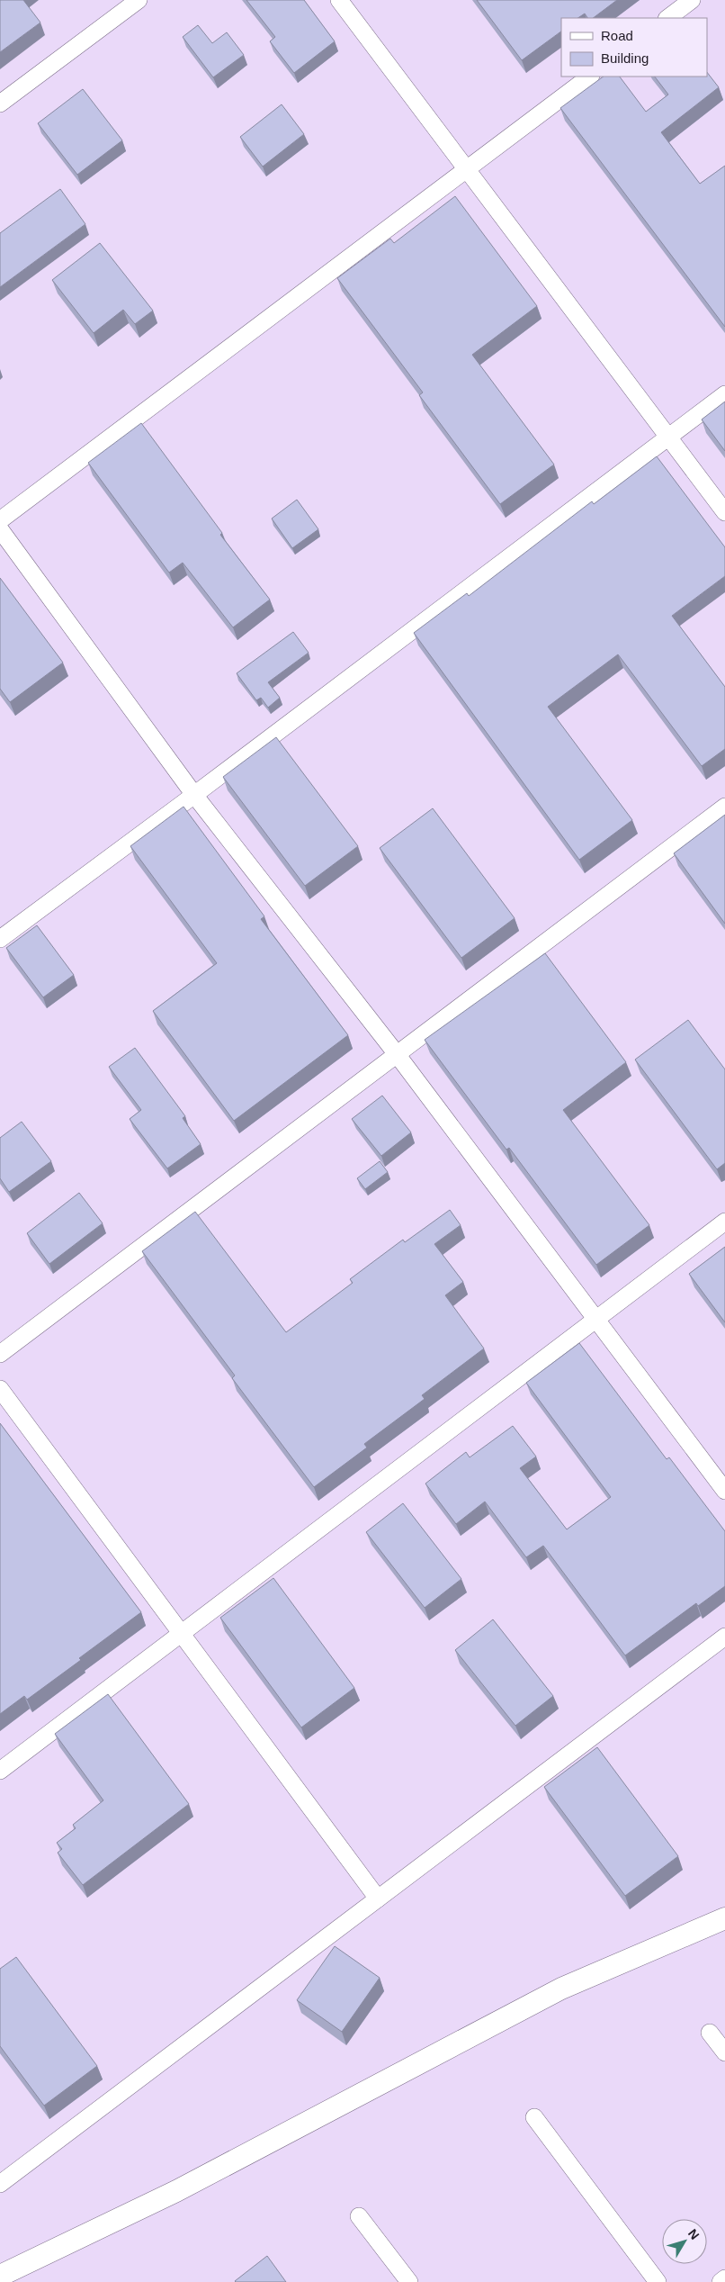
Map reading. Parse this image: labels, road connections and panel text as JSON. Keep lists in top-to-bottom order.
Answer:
{
  "legend": ["Road", "Building"],
  "north": "top right"
}
